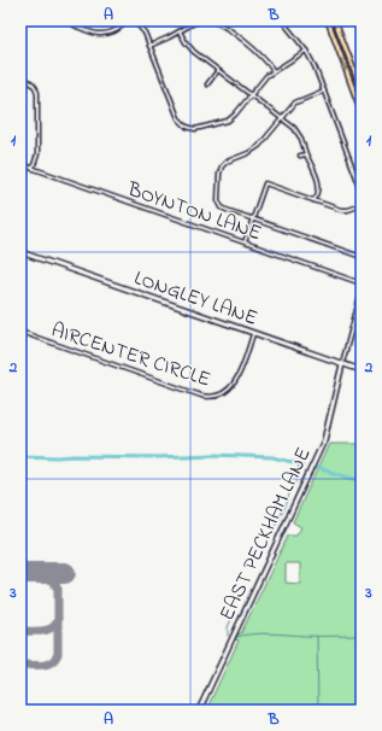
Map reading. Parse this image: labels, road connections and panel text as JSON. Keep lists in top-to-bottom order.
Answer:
{
  "streets": {
    "street": [
      "BOYNTON LANE",
      "LONGLEY LANE",
      "AIRCENTER CIRCLE",
      "EAST PECKHAM LANE"
    ]
  },
  "crossings": [
    ["LONGLEY LANE", "AIRCENTER CIRCLE"],
    ["LONGLEY LANE", "EAST PECKHAM LANE"]
  ],
  "grid": {
    "columns": ["A", "B"],
    "rows": ["1", "2", "3"]
  }
}
